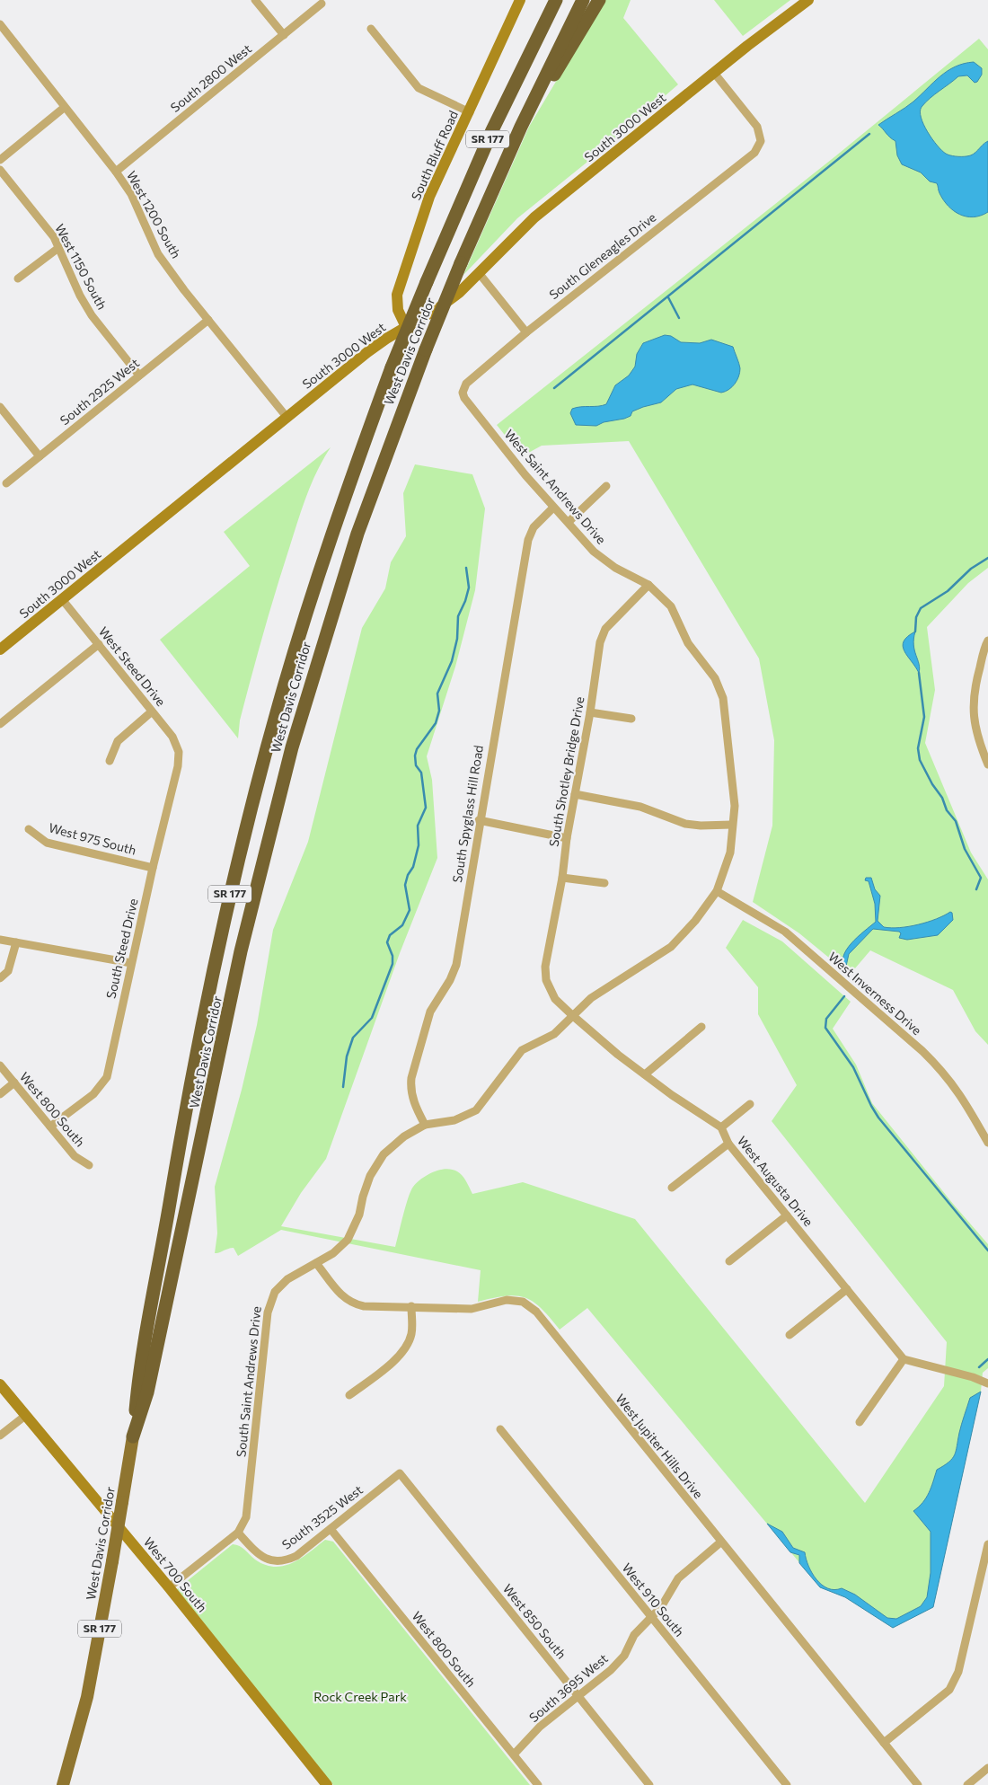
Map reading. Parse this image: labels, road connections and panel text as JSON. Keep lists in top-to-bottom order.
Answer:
{
  "streets": {
    "highway": ["SR 177", "West Davis Corridor"],
    "main road": ["South 3000 West", "South Bluff Road", "West 700 South"],
    "street": [
      "South 2800 West",
      "West 1200 South",
      "South Gleneagles Drive",
      "West 1150 South",
      "South 2925 West",
      "West Saint Andrews Drive",
      "West Steed Drive",
      "South Shotley Bridge Drive",
      "South Spyglass Hill Road",
      "West 975 South",
      "South Steed Drive",
      "West Inverness Drive",
      "West 800 South",
      "West Augusta Drive",
      "South Saint Andrews Drive",
      "West Jupiter Hills Drive",
      "South 3525 West",
      "West 910 South",
      "West 850 South",
      "South 3695 West"
    ]
  },
  "crossings": [
    ["South 2800 West", "West 1200 South"],
    ["South 3000 West", "South Bluff Road"],
    ["South 3000 West", "West 1200 South"],
    ["South 3000 West", "South Gleneagles Drive"],
    ["South 3000 West", "West Steed Drive"],
    ["West 1200 South", "South 2925 West"],
    ["South Gleneagles Drive", "West Saint Andrews Drive"],
    ["West 1150 South", "South 2925 West"],
    ["West Saint Andrews Drive", "South Shotley Bridge Drive"],
    ["West Saint Andrews Drive", "South Spyglass Hill Road"],
    ["West Saint Andrews Drive", "South Saint Andrews Drive"],
    ["West Steed Drive", "South Steed Drive"],
    ["South Shotley Bridge Drive", "South Saint Andrews Drive"],
    ["South Spyglass Hill Road", "South Saint Andrews Drive"],
    ["West 975 South", "South Steed Drive"],
    ["South Steed Drive", "West 800 South"],
    ["West Inverness Drive", "South Saint Andrews Drive"],
    ["West 800 South", "South 3525 West"],
    ["West 800 South", "South 3695 West"],
    ["South Saint Andrews Drive", "West Jupiter Hills Drive"],
    ["South Saint Andrews Drive", "South 3525 West"],
    ["South Saint Andrews Drive", "West 700 South"],
    ["West Jupiter Hills Drive", "South 3695 West"],
    ["South 3525 West", "West 850 South"],
    ["West 910 South", "South 3695 West"],
    ["West 850 South", "South 3695 West"]
  ],
  "parks": ["Rock Creek Park"]
}
